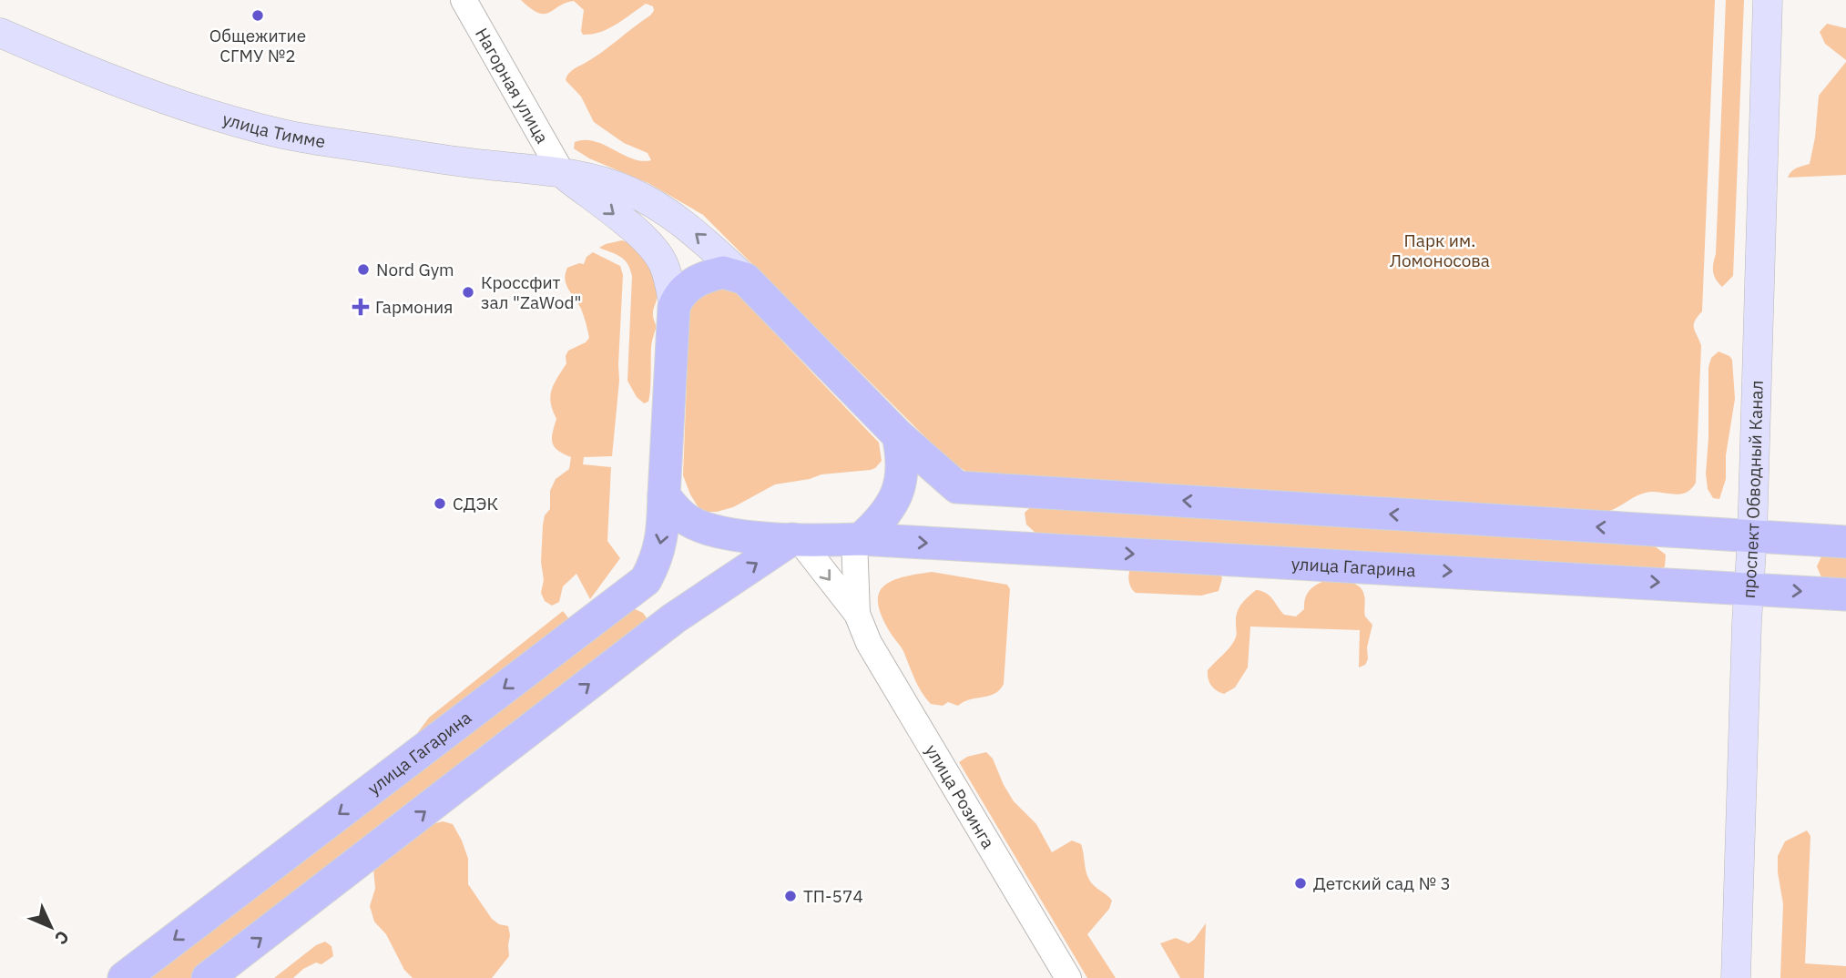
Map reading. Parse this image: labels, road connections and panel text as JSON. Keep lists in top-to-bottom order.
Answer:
{
  "streets": {
    "main road": ["улица Тимме", "проспект Обводный Канал", "улица Гагарина"],
    "street": ["Нагорная улица", "улица Розинга"]
  },
  "crossings": [
    ["Нагорная улица", "улица Тимме"],
    ["проспект Обводный Канал", "улица Гагарина"]
  ],
  "parks": ["Парк им. Ломоносова"],
  "places": {
    "other": [
      "Общежитие СГМУ №2",
      "Nord Gym",
      "Кроссфит зал \"ZaWod\"",
      "СДЭК",
      "Детский сад № 3",
      "ТП-574"
    ],
    "health": ["Гармония"]
  },
  "north": "bottom right"
}
